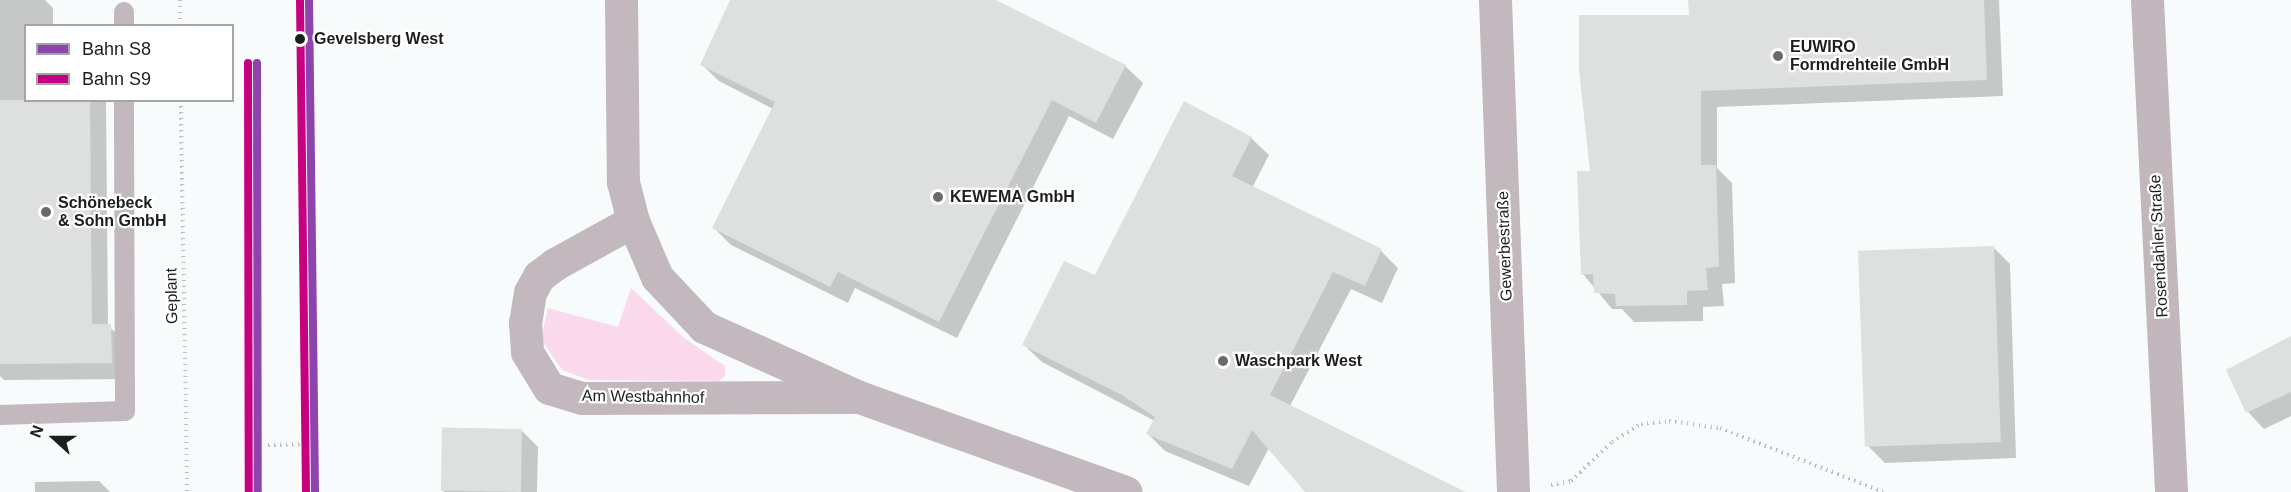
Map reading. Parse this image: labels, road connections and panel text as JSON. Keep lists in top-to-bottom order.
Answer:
{
  "streets": {
    "main road": ["Rosendahler Straße"],
    "street": ["Gewerbestraße", "Am Westbahnhof"],
    "path": ["Geplant"]
  },
  "places": [
    "Gevelsberg West",
    "EUWIRO Formdrehteile GmbH",
    "KEWEMA GmbH",
    "Schönebeck & Sohn GmbH",
    "Waschpark West"
  ],
  "lines": ["rail line S8", "rail line S9"],
  "legend": ["Bahn S8", "Bahn S9"],
  "north": "left"
}
